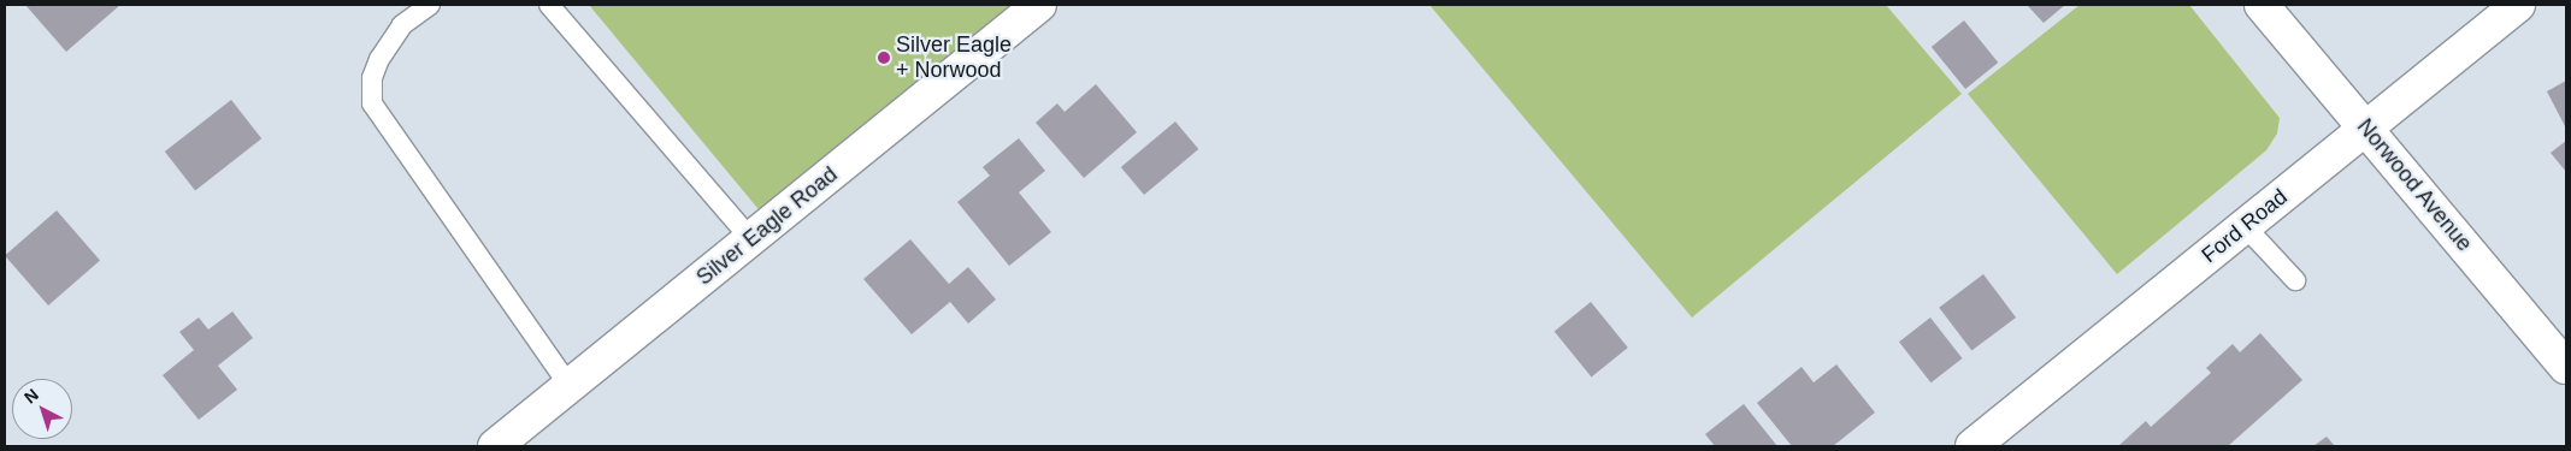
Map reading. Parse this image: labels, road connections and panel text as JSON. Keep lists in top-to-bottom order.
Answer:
{
  "streets": {
    "main road": ["Norwood Avenue", "Silver Eagle Road", "Ford Road"]
  },
  "crossings": [
    ["Norwood Avenue", "Ford Road"]
  ],
  "places": ["Silver Eagle + Norwood"],
  "north": "top left"
}
